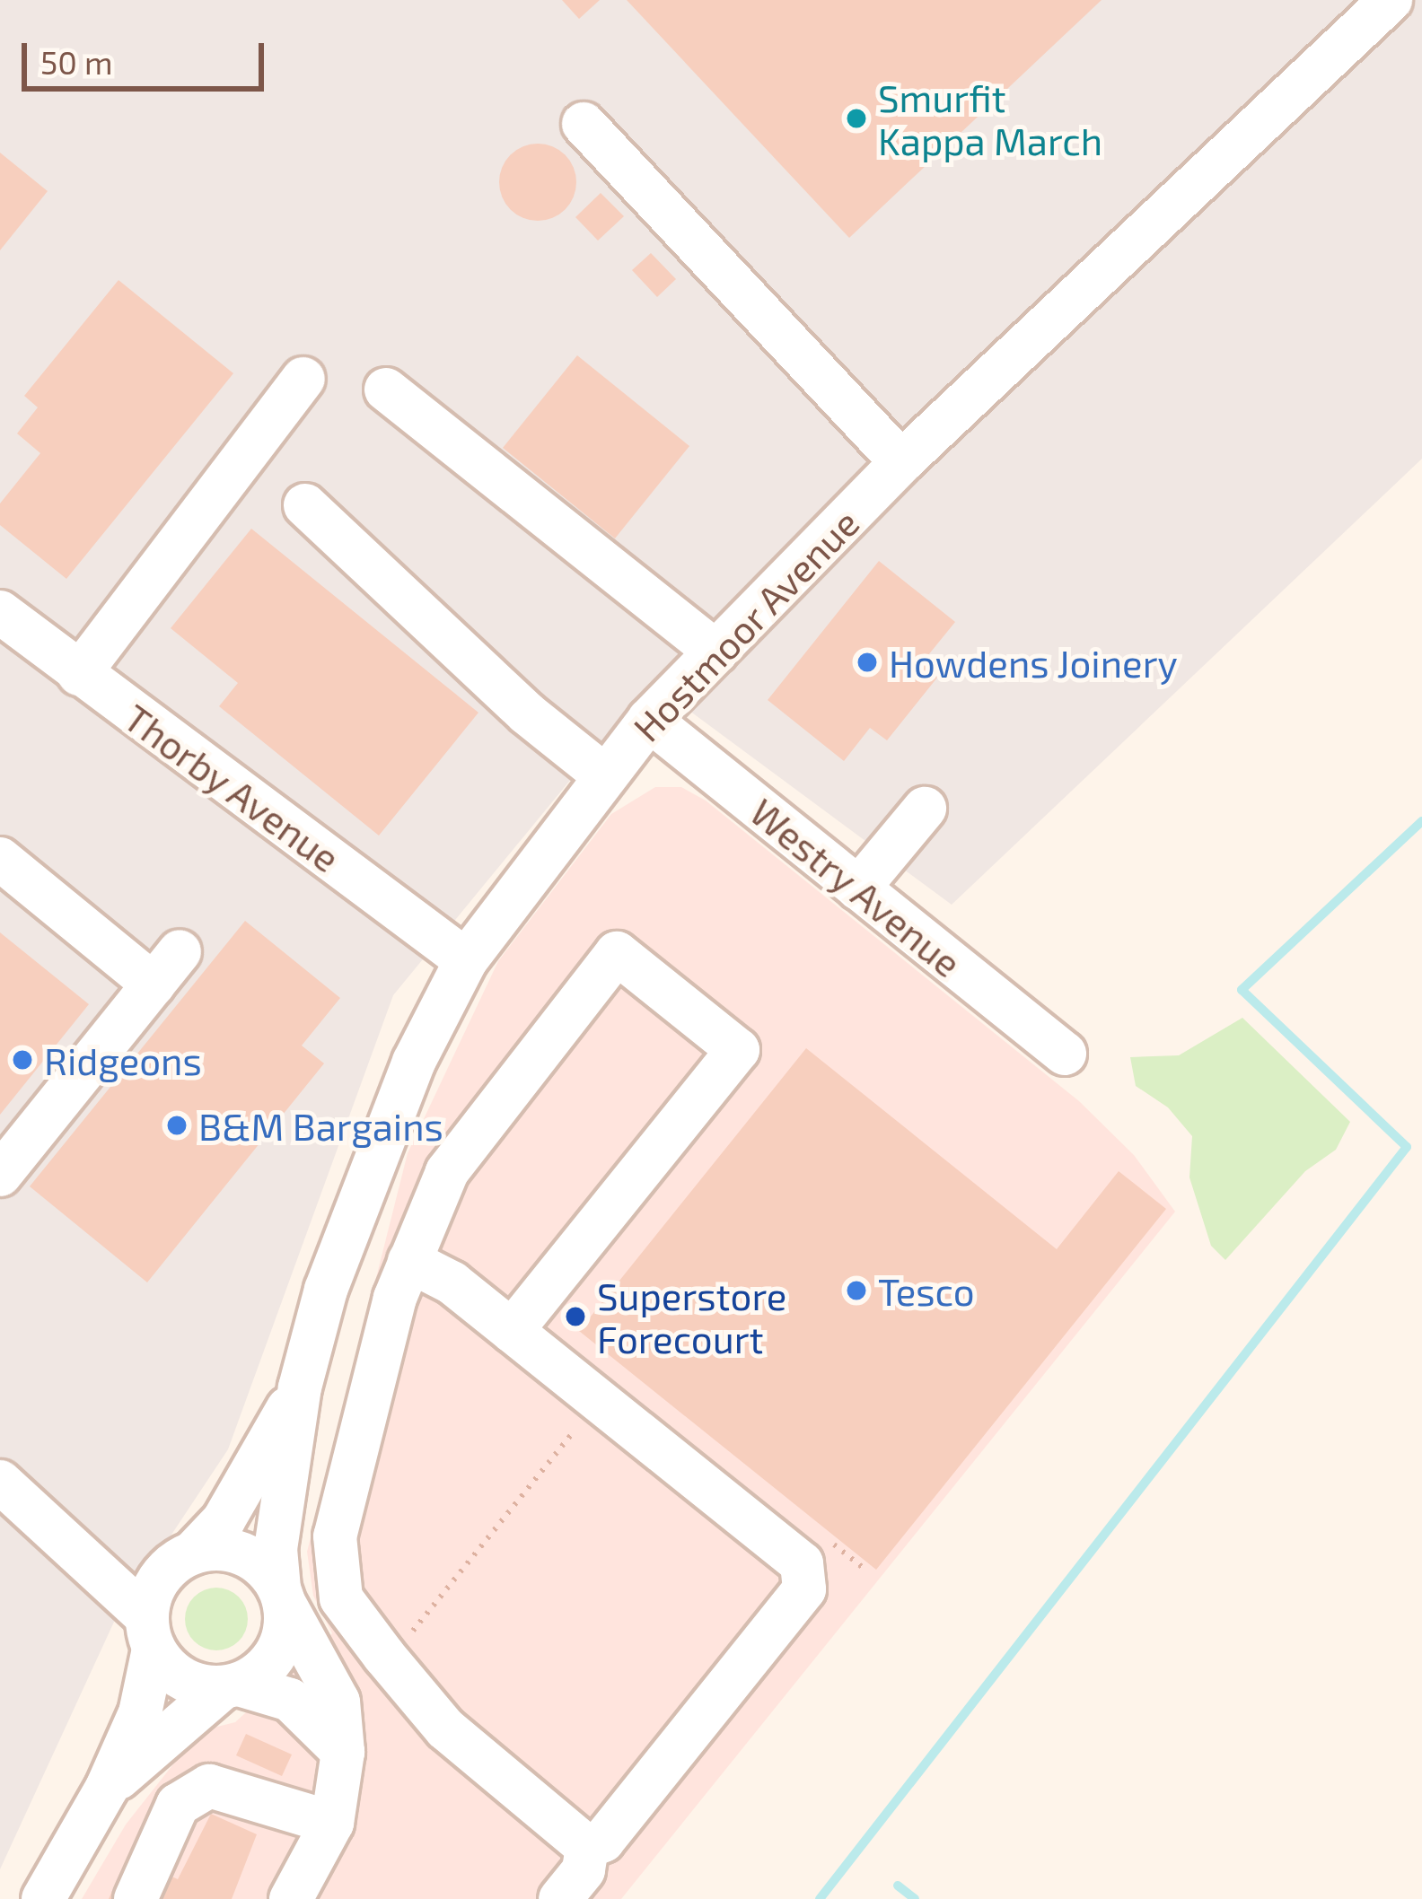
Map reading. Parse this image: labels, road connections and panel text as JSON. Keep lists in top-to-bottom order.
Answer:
{
  "streets": {
    "street": ["Hostmoor Avenue", "Thorby Avenue", "Westry Avenue"]
  },
  "crossings": [
    ["Hostmoor Avenue", "Thorby Avenue"],
    ["Hostmoor Avenue", "Westry Avenue"]
  ],
  "places": [
    "Smurfit Kappa March",
    "Howdens Joinery",
    "Ridgeons",
    "B&M Bargains",
    "Tesco",
    "Superstore Forecourt"
  ],
  "scale_bar": "50 m"
}
